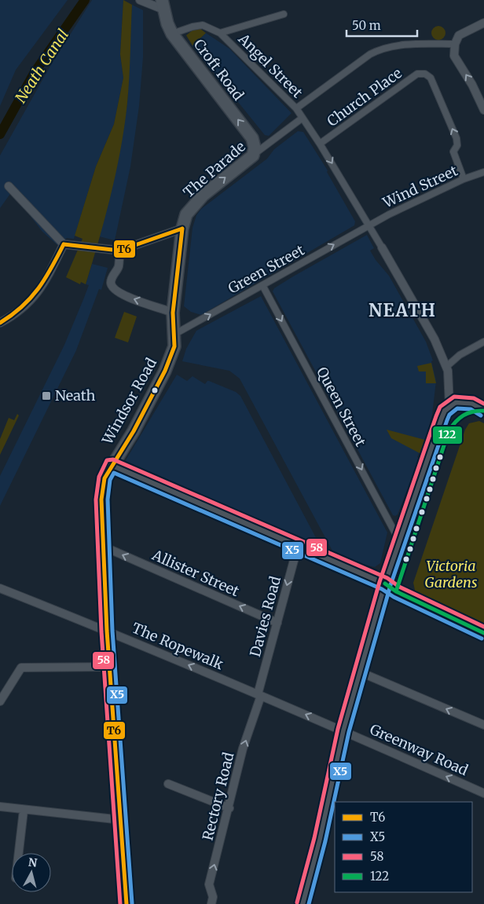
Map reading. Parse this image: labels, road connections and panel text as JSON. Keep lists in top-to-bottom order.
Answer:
{
  "streets": {
    "main road": ["Croft Road", "The Parade", "Windsor Road"],
    "street": [
      "Angel Street",
      "Church Place",
      "Wind Street",
      "Green Street",
      "Queen Street",
      "Allister Street",
      "Davies Road",
      "The Ropewalk",
      "Greenway Road",
      "Rectory Road"
    ]
  },
  "crossings": [
    ["Angel Street", "Church Place"],
    ["Angel Street", "The Parade"],
    ["Angel Street", "Wind Street"],
    ["Angel Street", "Green Street"],
    ["Croft Road", "The Parade"],
    ["Church Place", "Wind Street"],
    ["The Parade", "Green Street"],
    ["The Parade", "Windsor Road"],
    ["Wind Street", "Green Street"],
    ["Green Street", "Windsor Road"],
    ["Green Street", "Queen Street"],
    ["Windsor Road", "Allister Street"],
    ["Windsor Road", "The Ropewalk"],
    ["Allister Street", "Davies Road"],
    ["Davies Road", "The Ropewalk"],
    ["Davies Road", "Rectory Road"],
    ["The Ropewalk", "Greenway Road"],
    ["The Ropewalk", "Rectory Road"]
  ],
  "one_way": [
    "Angel Street",
    "Croft Road",
    "The Parade",
    "Green Street",
    "Queen Street",
    "Allister Street",
    "Davies Road",
    "The Ropewalk",
    "Rectory Road"
  ],
  "districts": ["NEATH"],
  "water": ["Neath Canal"],
  "parks": ["Victoria Gardens"],
  "places": {
    "transit": ["Neath"]
  },
  "lines": [
    "transit line T6",
    "transit line 58",
    "transit line X5",
    "transit line 122"
  ],
  "legend": [
    "T6",
    "X5",
    "58",
    "122"
  ],
  "scale_bar": "50 m",
  "north": "top"
}
